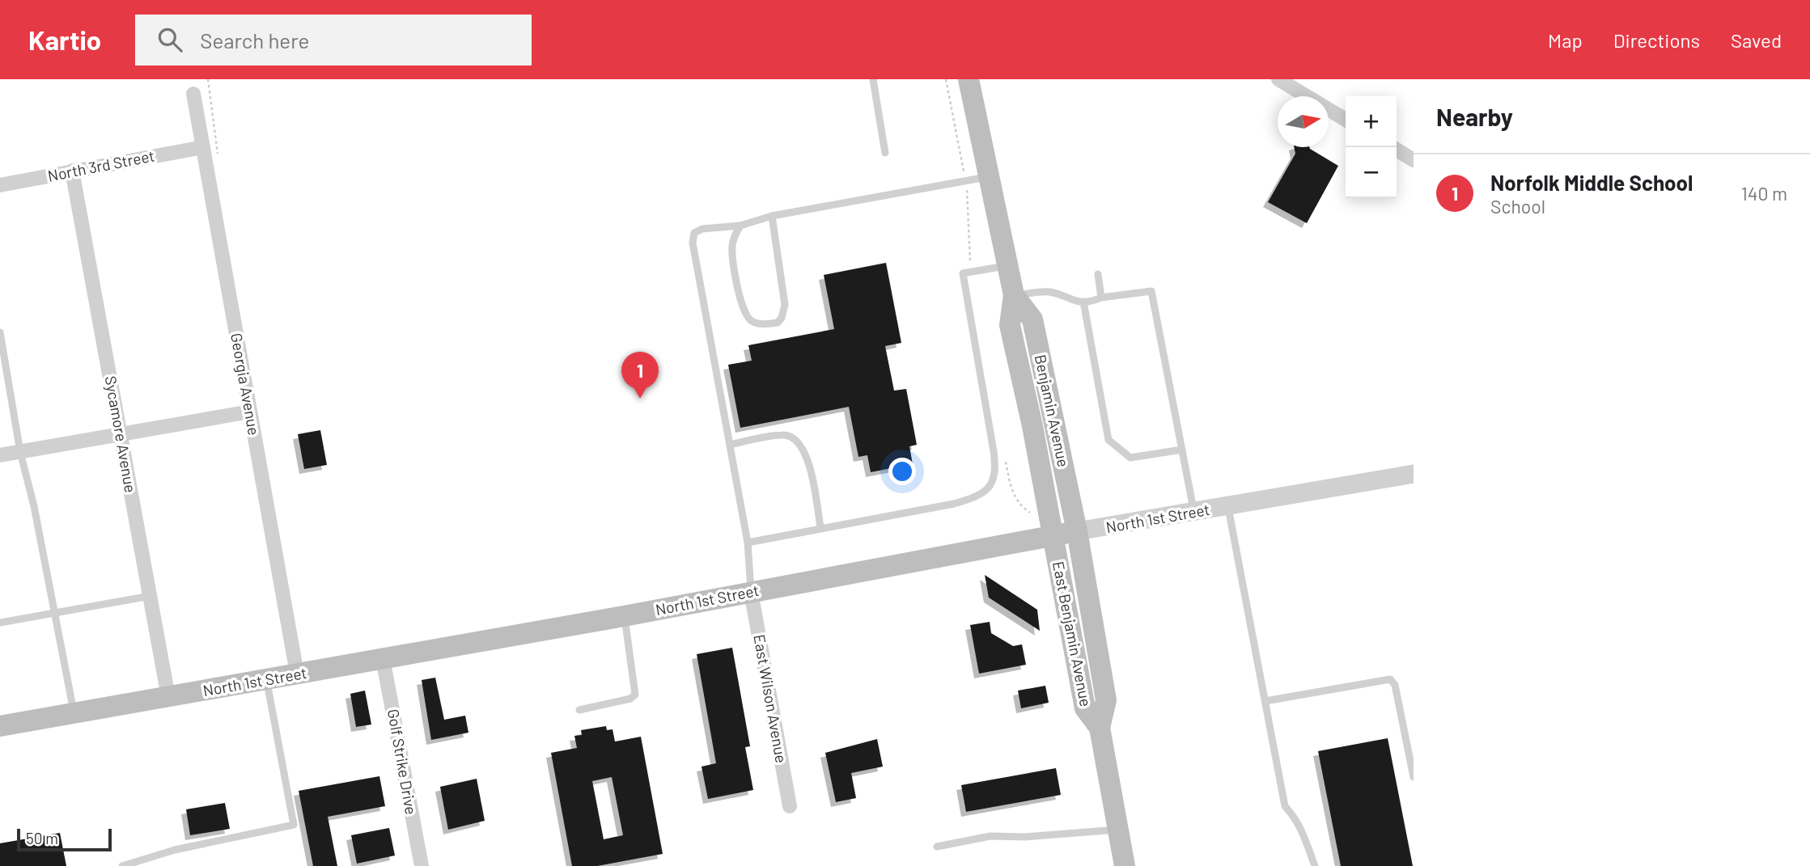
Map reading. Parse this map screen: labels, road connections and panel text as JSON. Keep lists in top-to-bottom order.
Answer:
{
  "streets": {
    "main road": ["Benjamin Avenue", "North 1st Street", "East Benjamin Avenue"],
    "street": [
      "North 3rd Street",
      "Georgia Avenue",
      "Sycamore Avenue",
      "East Wilson Avenue",
      "Golf Strike Drive"
    ]
  },
  "crossings": [
    ["North 3rd Street", "Georgia Avenue"],
    ["North 3rd Street", "Sycamore Avenue"],
    ["Georgia Avenue", "North 1st Street"],
    ["Benjamin Avenue", "North 1st Street"],
    ["Benjamin Avenue", "East Benjamin Avenue"],
    ["Sycamore Avenue", "North 1st Street"],
    ["North 1st Street", "East Benjamin Avenue"],
    ["North 1st Street", "East Wilson Avenue"],
    ["North 1st Street", "Golf Strike Drive"]
  ],
  "scale_bar": "50 m",
  "north": "right",
  "page": {
    "header": "Kartio",
    "search": "Search here",
    "nav": ["Map", "Directions", "Saved"],
    "heading": "Nearby",
    "map_buttons": ["+", "−"],
    "list": [
      {
        "mark": "1",
        "name": "Norfolk Middle School",
        "note": "School",
        "value": "140 m"
      }
    ],
    "pins": "1",
    "scale": "50 m"
  }
}
